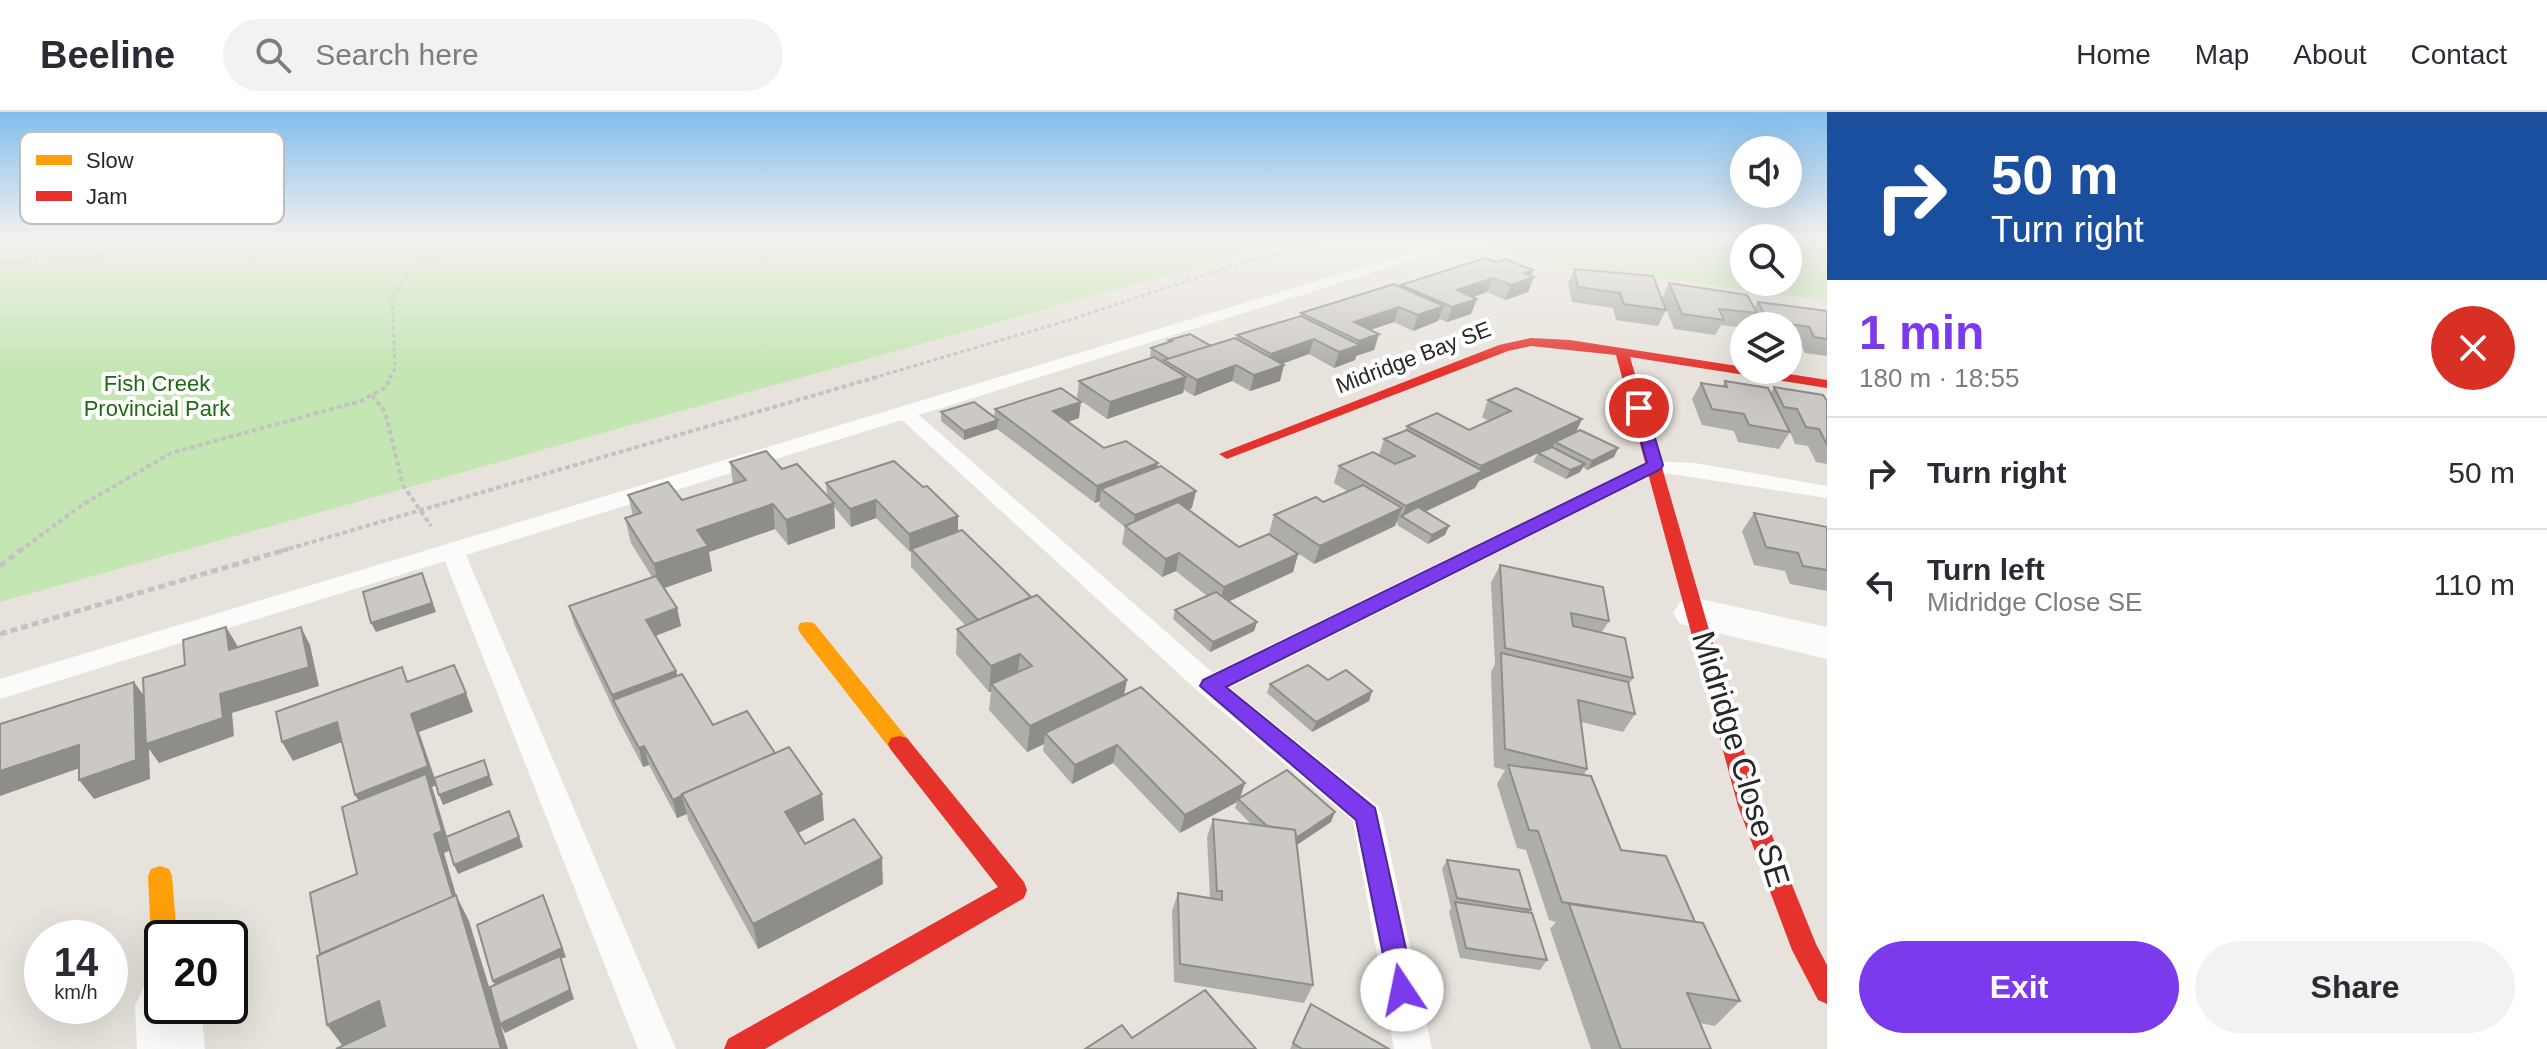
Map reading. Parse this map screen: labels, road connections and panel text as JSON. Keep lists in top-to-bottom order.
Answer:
{
  "streets": {
    "street": ["Midridge Bay SE", "Midridge Close SE"]
  },
  "crossings": [
    ["Midridge Bay SE", "Midridge Close SE"]
  ],
  "parks": ["Fish Creek Provincial Park"],
  "legend": ["Slow", "Jam"],
  "page": {
    "header": "Beeline",
    "search": "Search here",
    "nav": [
      "Home",
      "Map",
      "About",
      "Contact"
    ],
    "turn": ["50 m", "Turn right"],
    "heading": ["1 min", "180 m · 18:55"],
    "list": [
      {
        "name": "Turn right",
        "value": "50 m"
      },
      {
        "name": "Turn left",
        "note": "Midridge Close SE",
        "value": "110 m"
      }
    ],
    "speed": "14 km/h",
    "limit": "20",
    "buttons": ["Exit", "Share"]
  }
}
